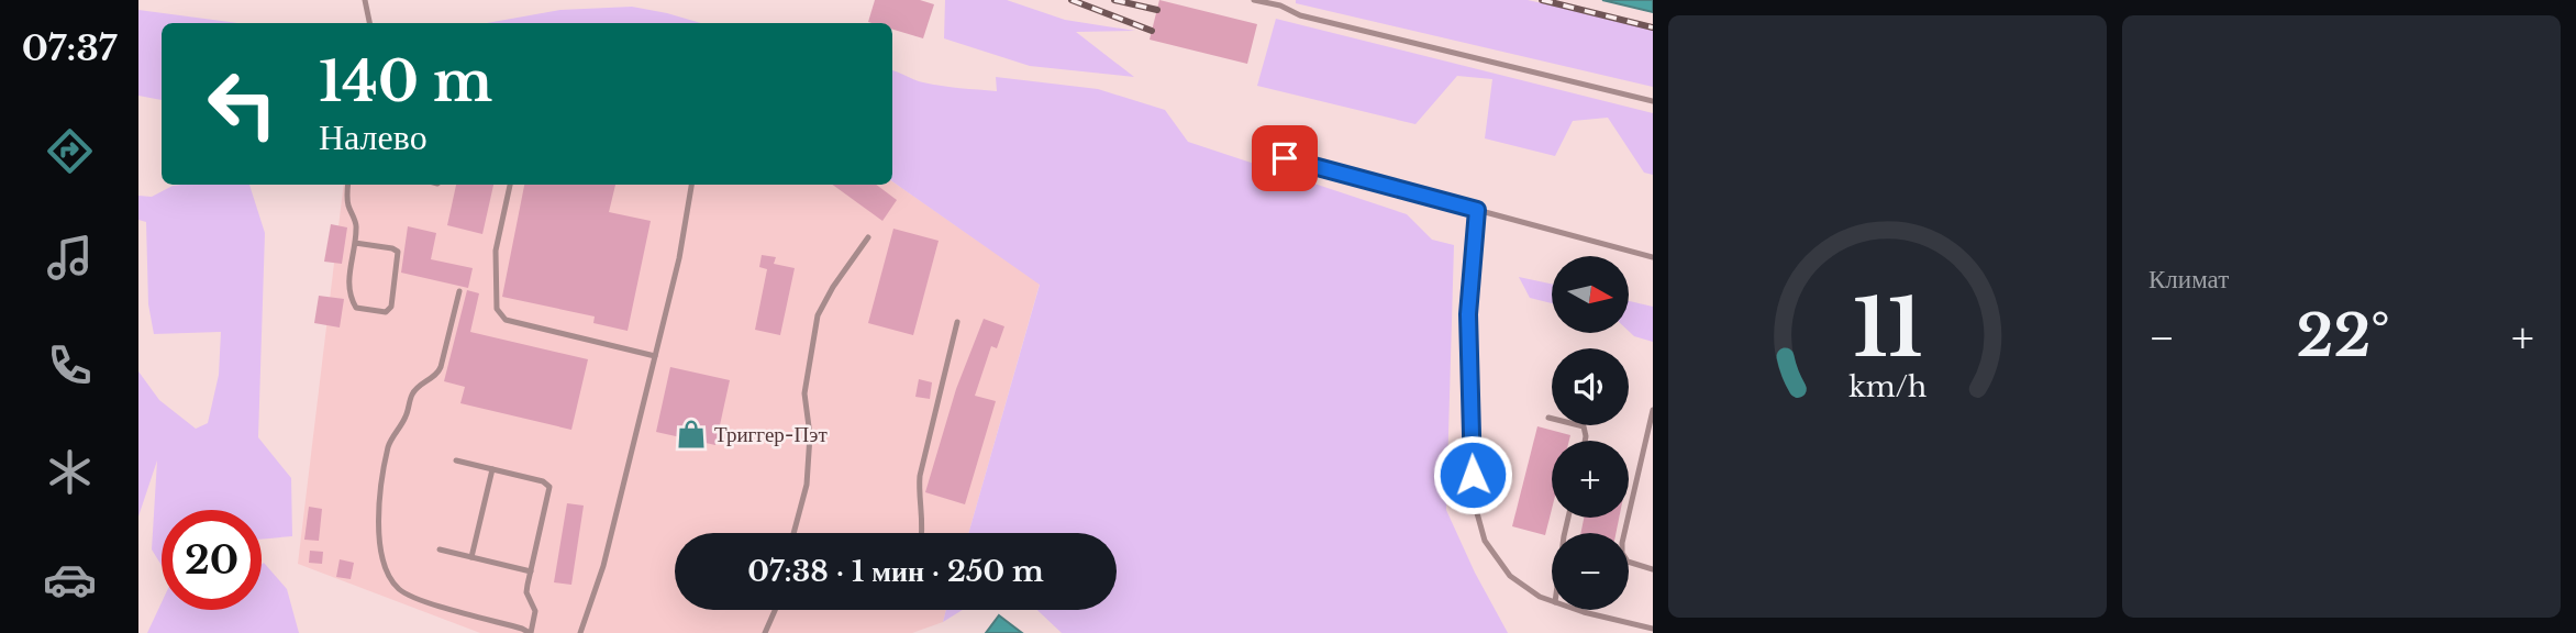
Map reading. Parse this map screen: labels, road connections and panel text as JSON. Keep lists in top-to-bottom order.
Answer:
{
  "places": {
    "shop": ["Триггер-Пэт"]
  },
  "north": "right",
  "page": {
    "tabs": "07:37",
    "tile": "Климат",
    "turn": ["140 m", "Налево"],
    "map_buttons": ["+", "−"],
    "heat": ["−", "22°", "+"],
    "limit": "20",
    "trip": "07:38 · 1 мин · 250 m",
    "gauge": ["11", "km/h"]
  }
}
